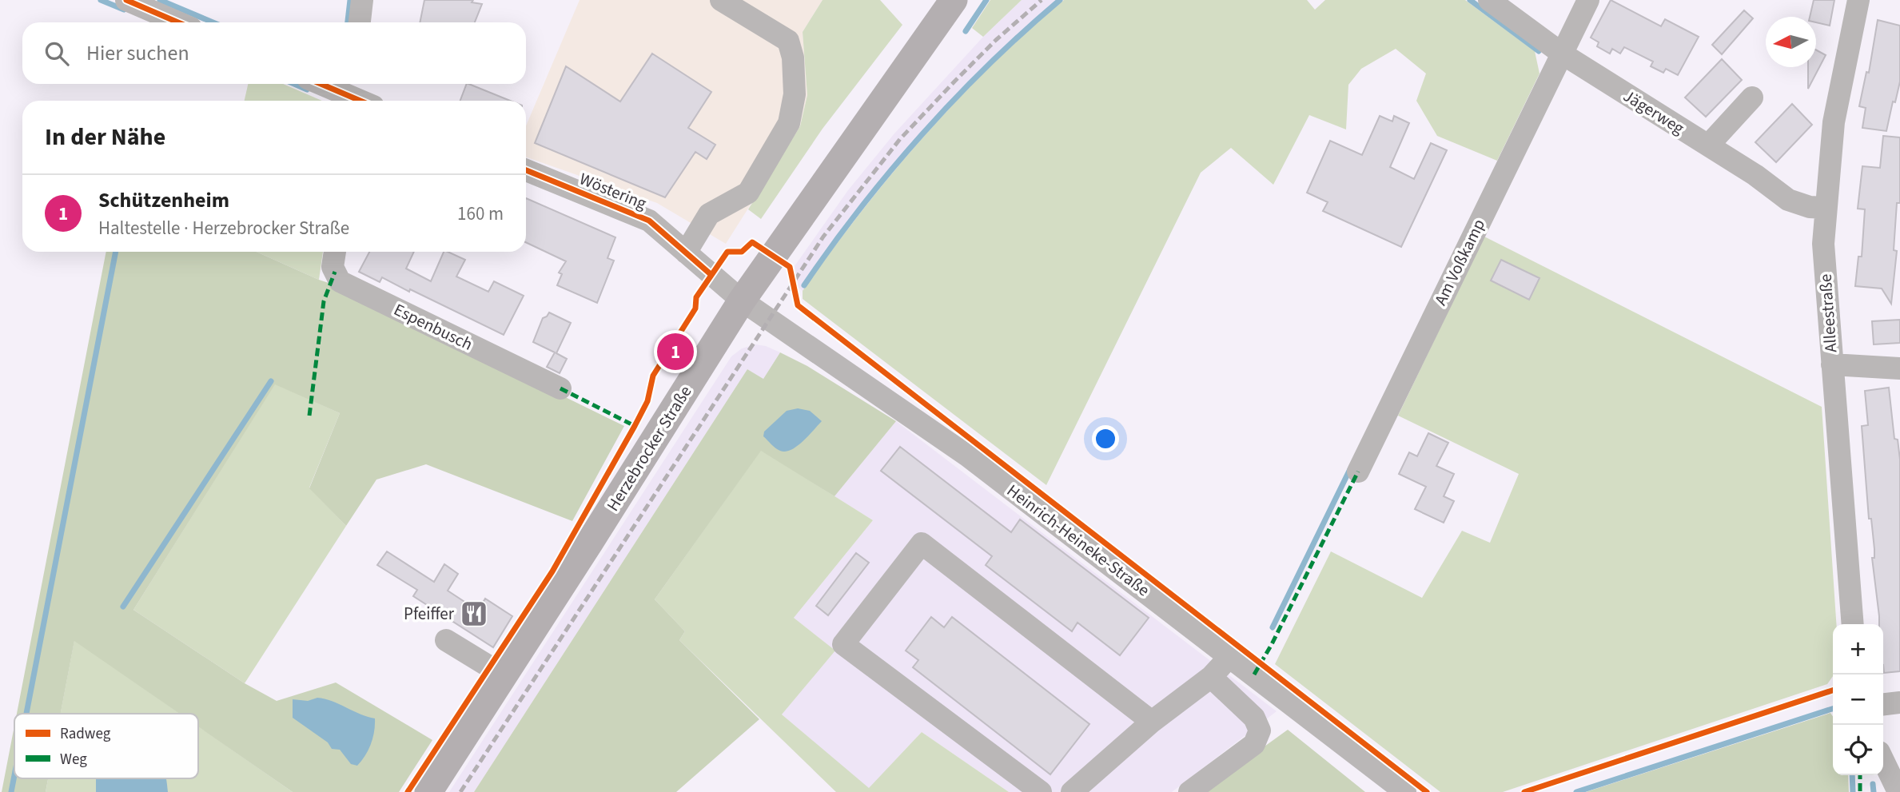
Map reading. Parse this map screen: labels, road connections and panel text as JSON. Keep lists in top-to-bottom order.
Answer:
{
  "streets": {
    "main road": ["Herzebrocker Straße"],
    "street": [
      "Jägerweg",
      "Wöstering",
      "Am Voßkamp",
      "Alleestraße",
      "Espenbusch",
      "Heinrich-Heineke-Straße"
    ]
  },
  "crossings": [
    ["Jägerweg", "Am Voßkamp"],
    ["Jägerweg", "Alleestraße"],
    ["Wöstering", "Herzebrocker Straße"],
    ["Wöstering", "Heinrich-Heineke-Straße"],
    ["Herzebrocker Straße", "Heinrich-Heineke-Straße"]
  ],
  "places": {
    "restaurant": ["Pfeiffer"]
  },
  "legend": ["Radweg", "Weg"],
  "north": "left",
  "page": {
    "search": "Hier suchen",
    "heading": "In der Nähe",
    "list": [
      {
        "mark": "1",
        "name": "Schützenheim",
        "note": "Haltestelle · Herzebrocker Straße",
        "value": "160 m"
      }
    ],
    "pins": "1",
    "map_buttons": ["+", "−"]
  }
}
